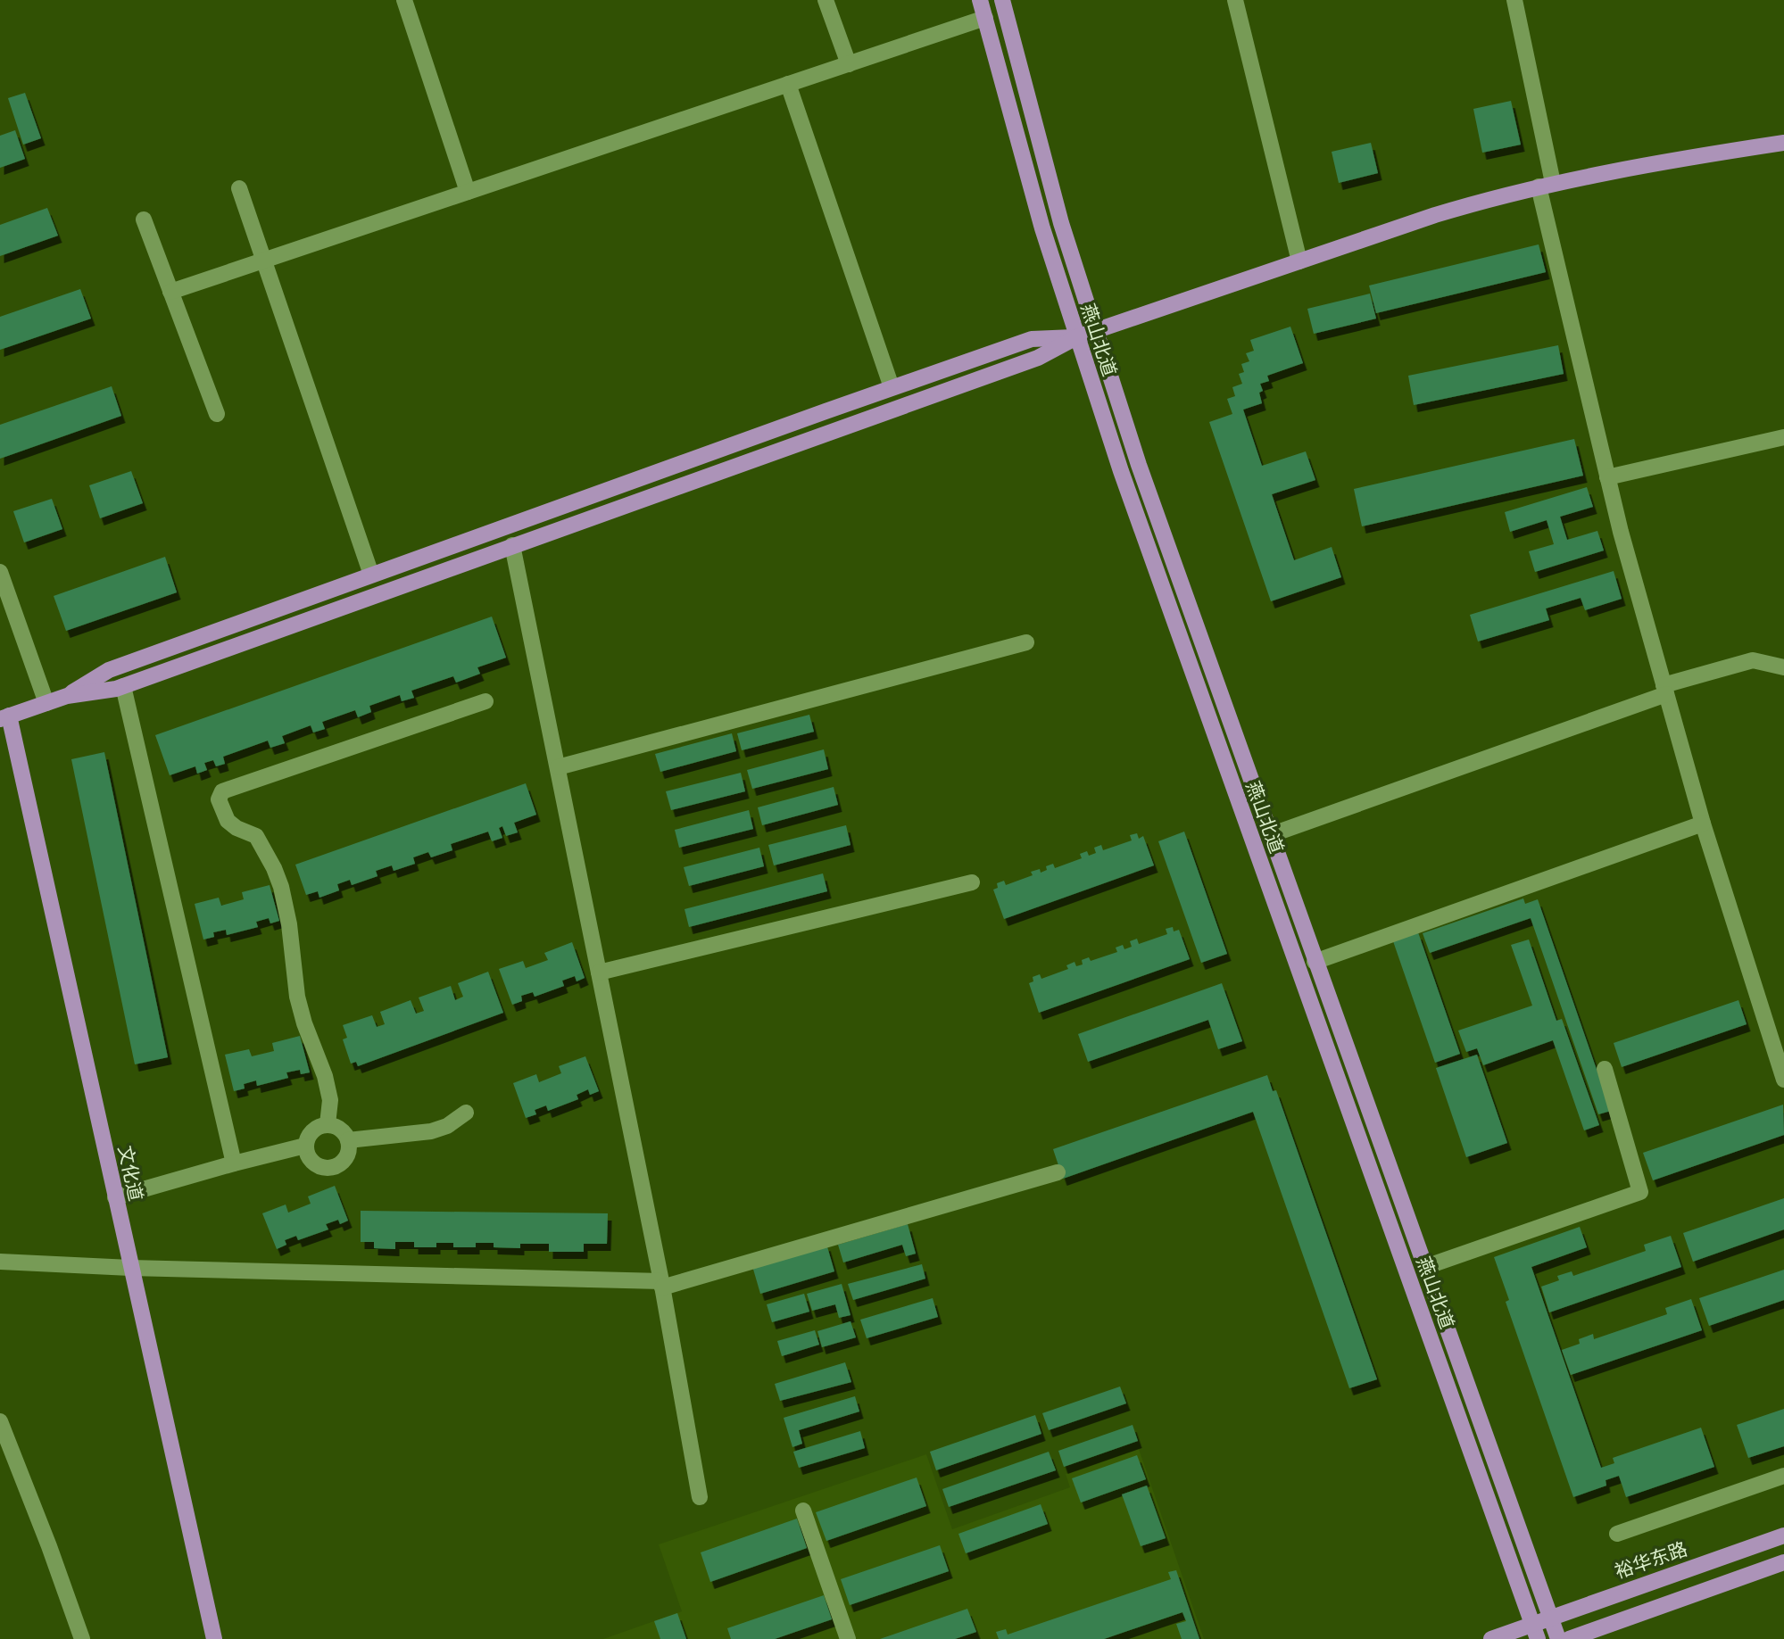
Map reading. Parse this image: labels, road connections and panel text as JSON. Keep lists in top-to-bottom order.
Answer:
{
  "streets": {
    "main road": ["燕山北道", "文化道", "裕华东路"]
  },
  "crossings": [
    ["燕山北道", "裕华东路"]
  ]
}
